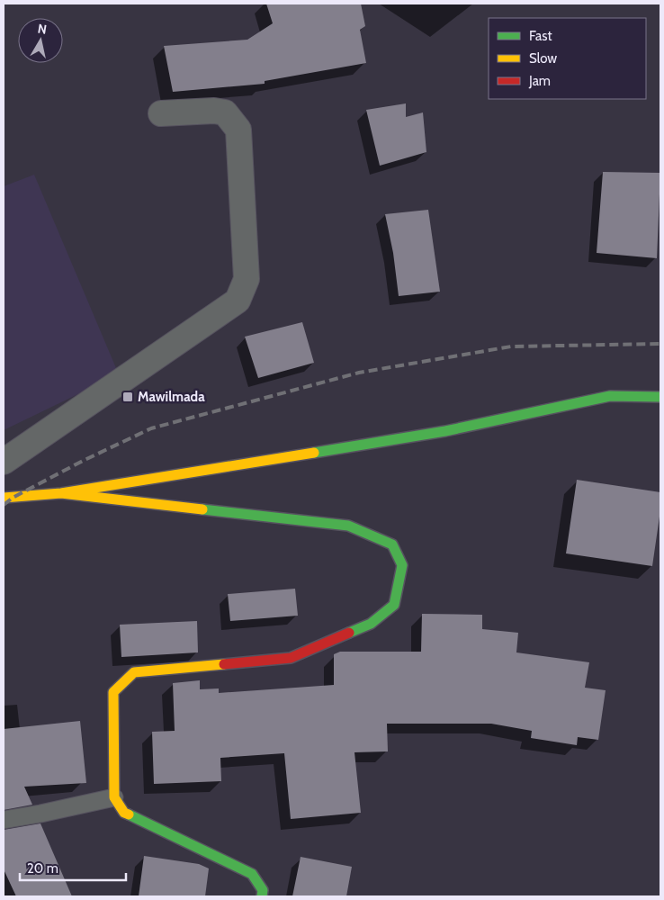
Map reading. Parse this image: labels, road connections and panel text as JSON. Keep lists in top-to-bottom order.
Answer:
{
  "places": {
    "transit": ["Mawilmada"]
  },
  "legend": ["Fast", "Slow", "Jam"],
  "scale_bar": "20 m",
  "north": "top"
}
